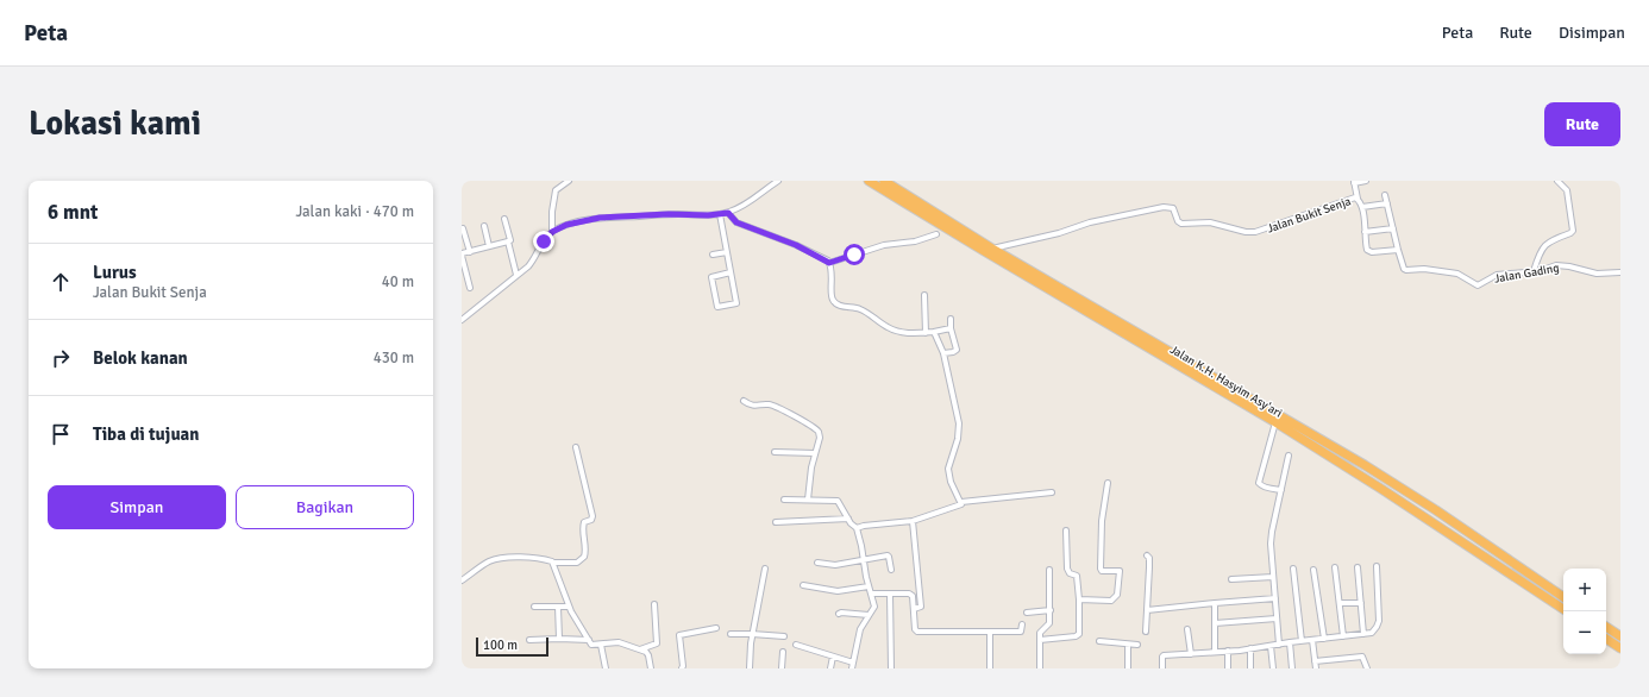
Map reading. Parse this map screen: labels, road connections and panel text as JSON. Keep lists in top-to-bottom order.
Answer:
{
  "streets": {
    "highway": ["Jalan K.H. Hasyim Asy'ari"],
    "street": ["Jalan Bukit Senja", "Jalan Gading"]
  },
  "crossings": [
    ["Jalan Bukit Senja", "Jalan Gading"],
    ["Jalan Bukit Senja", "Jalan K.H. Hasyim Asy'ari"]
  ],
  "scale_bar": "100 m",
  "page": {
    "header": "Peta",
    "nav": ["Peta", "Rute", "Disimpan"],
    "buttons": [
      "Rute",
      ["Simpan", "Bagikan"]
    ],
    "title": "Lokasi kami",
    "heading": ["6 mnt", "Jalan kaki · 470 m"],
    "list": [
      ["Lurus", "Jalan Bukit Senja", "40 m"],
      ["Belok kanan", "430 m"],
      "Tiba di tujuan"
    ],
    "map_buttons": ["+", "−"],
    "scale": "100 m"
  }
}
